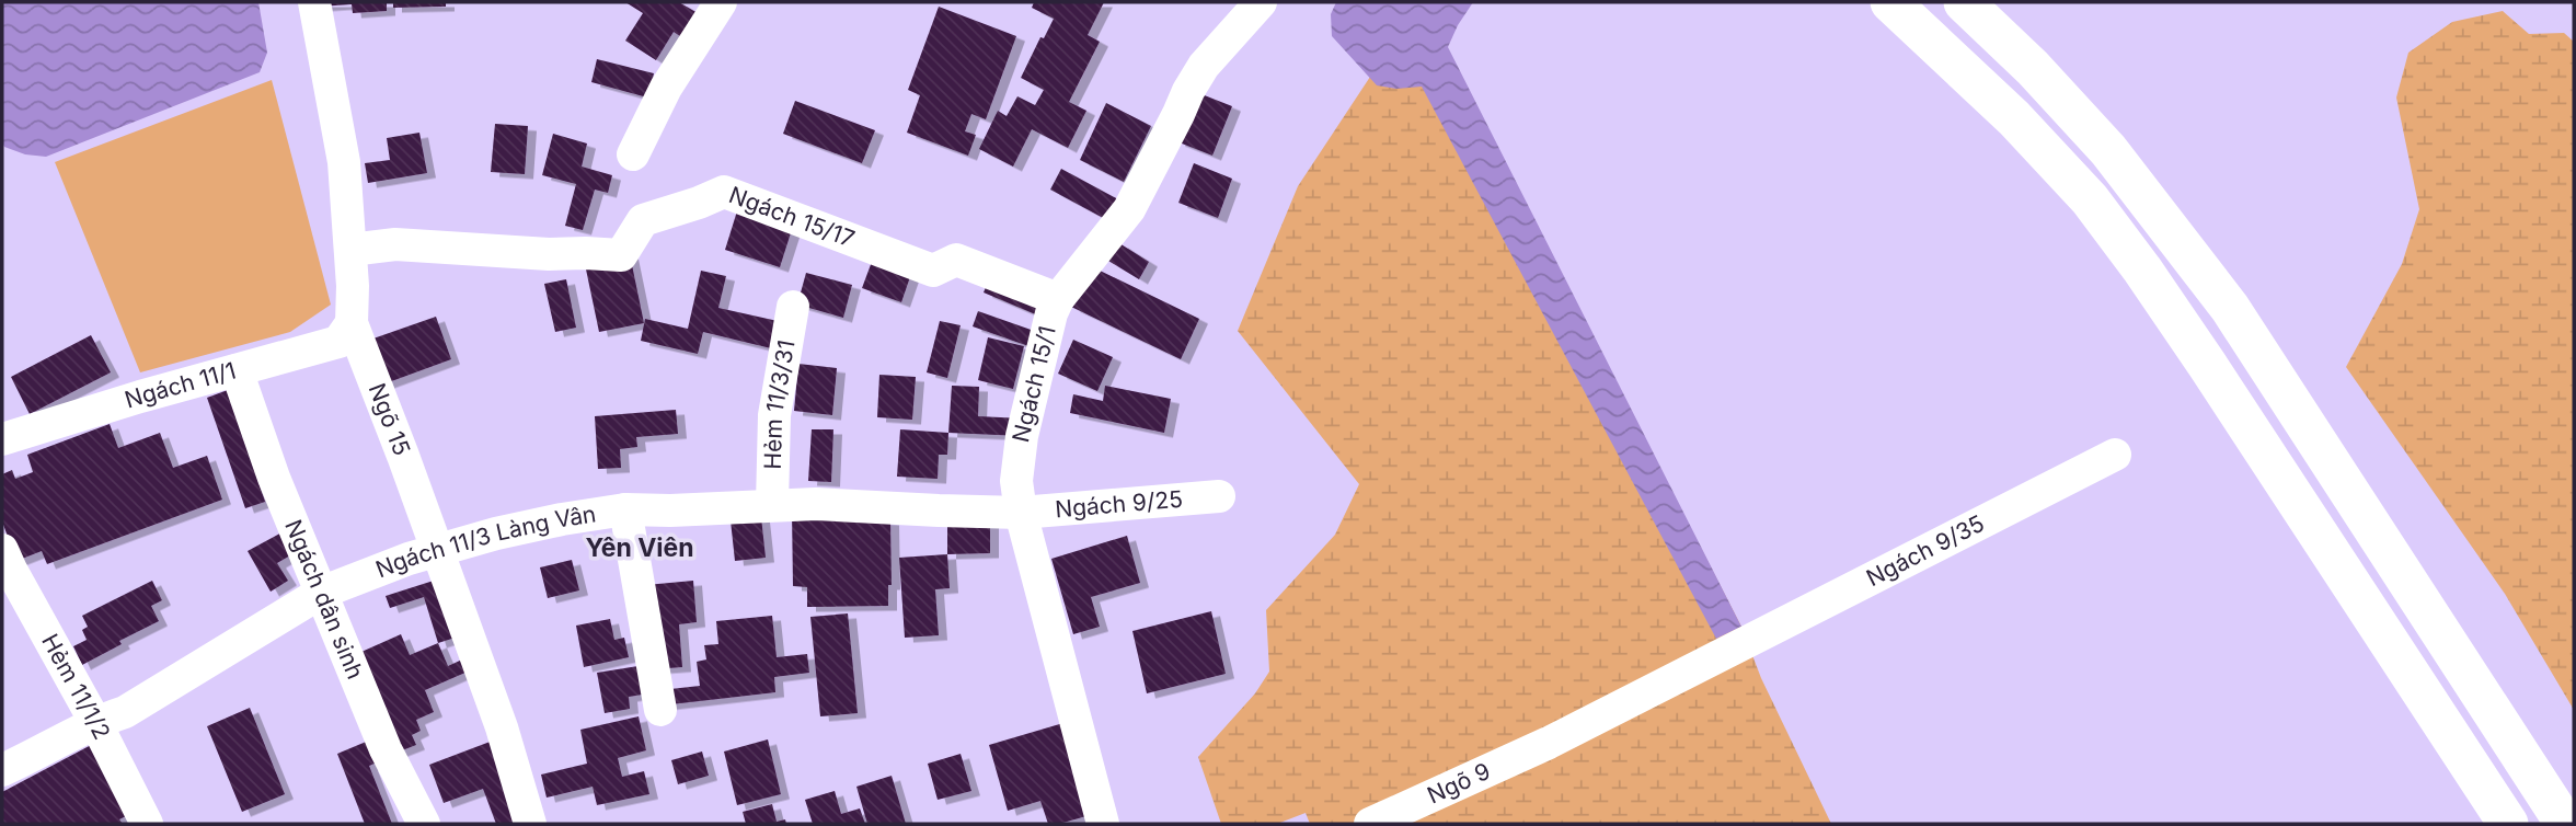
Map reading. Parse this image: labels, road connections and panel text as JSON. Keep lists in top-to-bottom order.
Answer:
{
  "streets": {
    "street": [
      "Ngách 15/17",
      "Ngách 15/1",
      "Ngách 11/1",
      "Hẻm 11/3/31",
      "Ngõ 15",
      "Ngách 9/25",
      "Ngách 11/3 Làng Vân",
      "Ngách 9/35",
      "Ngách dân sinh",
      "Hẻm 11/1/2",
      "Ngõ 9"
    ]
  },
  "crossings": [
    ["Ngách 15/17", "Ngách 15/1"],
    ["Ngách 15/17", "Ngõ 15"],
    ["Ngách 15/1", "Ngách 9/25"],
    ["Ngách 15/1", "Ngách 11/3 Làng Vân"],
    ["Ngách 11/1", "Ngõ 15"],
    ["Ngách 11/1", "Ngách dân sinh"],
    ["Hẻm 11/3/31", "Ngách 11/3 Làng Vân"],
    ["Ngõ 15", "Ngách 11/3 Làng Vân"],
    ["Ngách 9/25", "Ngách 11/3 Làng Vân"],
    ["Ngách 11/3 Làng Vân", "Ngách dân sinh"],
    ["Ngách 11/3 Làng Vân", "Hẻm 11/1/2"],
    ["Ngách 9/35", "Ngõ 9"]
  ],
  "districts": ["Yên Viên"]
}
